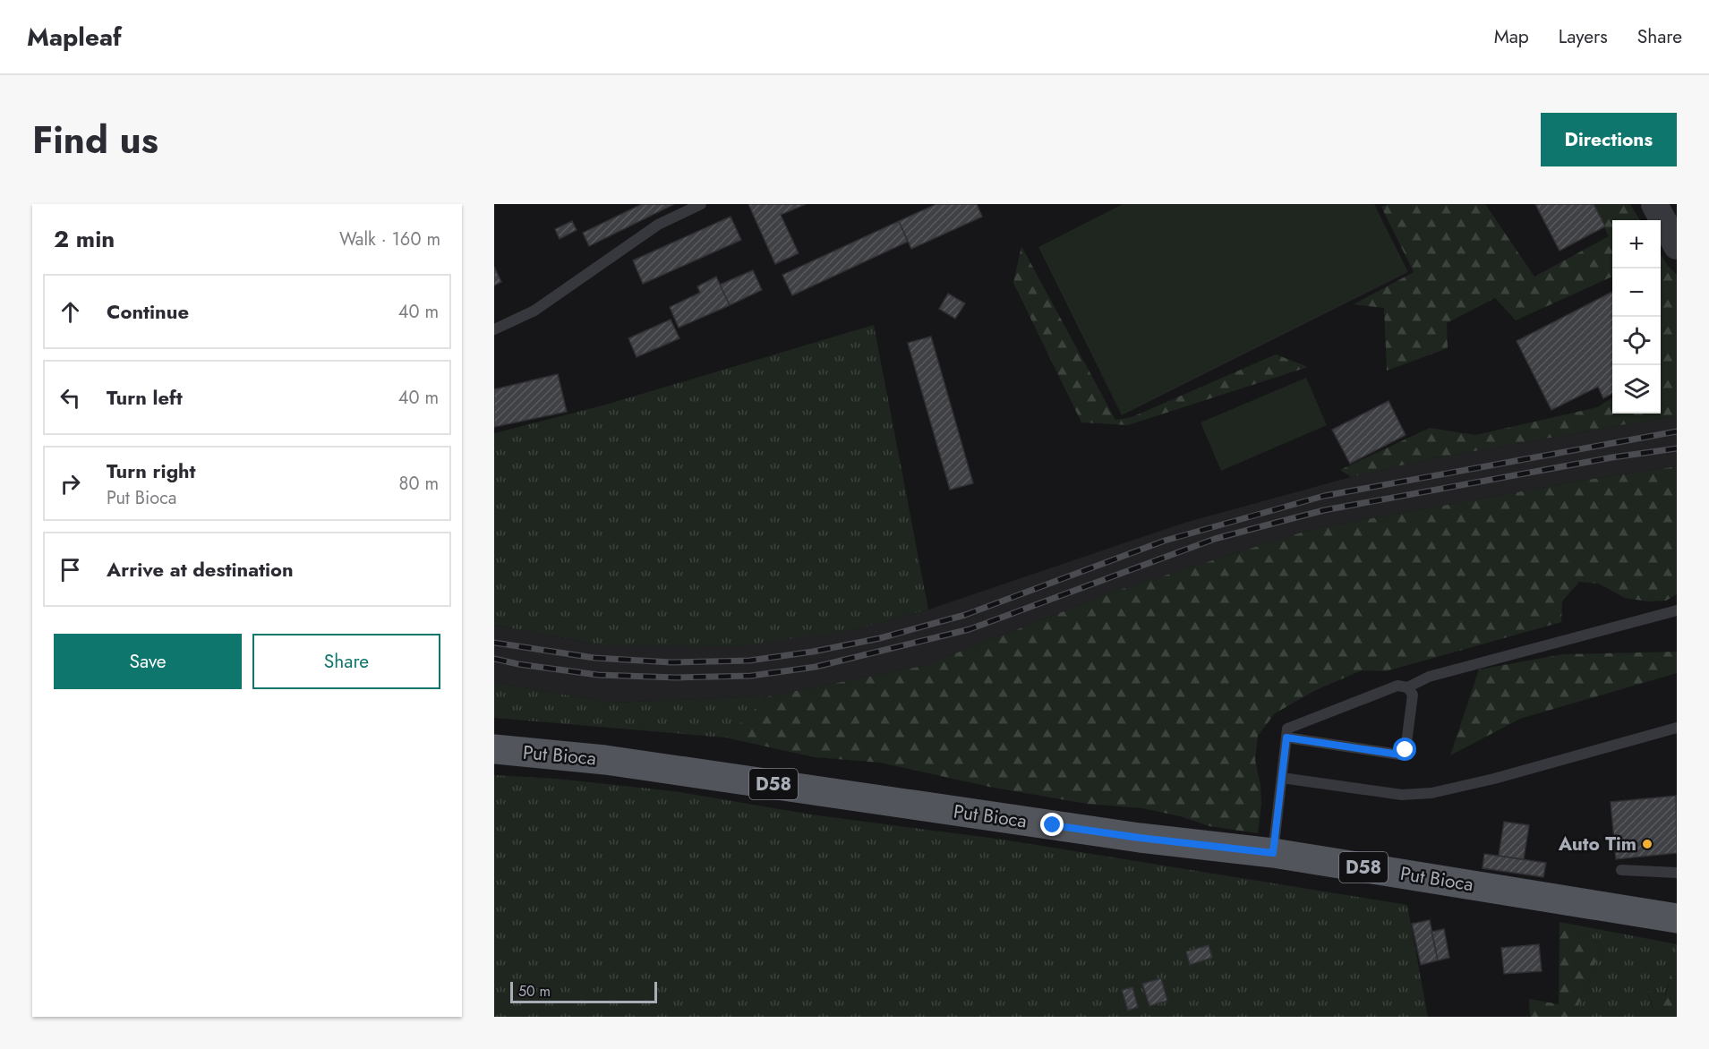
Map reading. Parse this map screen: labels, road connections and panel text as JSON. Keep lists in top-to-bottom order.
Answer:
{
  "streets": {
    "main road": ["Put Bioca", "D58"]
  },
  "places": ["Auto Tim"],
  "scale_bar": "50 m",
  "page": {
    "header": "Mapleaf",
    "nav": ["Map", "Layers", "Share"],
    "title": "Find us",
    "buttons": [
      "Directions",
      ["Save", "Share"]
    ],
    "heading": ["2 min", "Walk · 160 m"],
    "map_buttons": ["+", "−"],
    "list": [
      ["Continue", "40 m"],
      ["Turn left", "40 m"],
      ["Turn right", "Put Bioca", "80 m"],
      "Arrive at destination"
    ],
    "scale": "50 m"
  }
}
